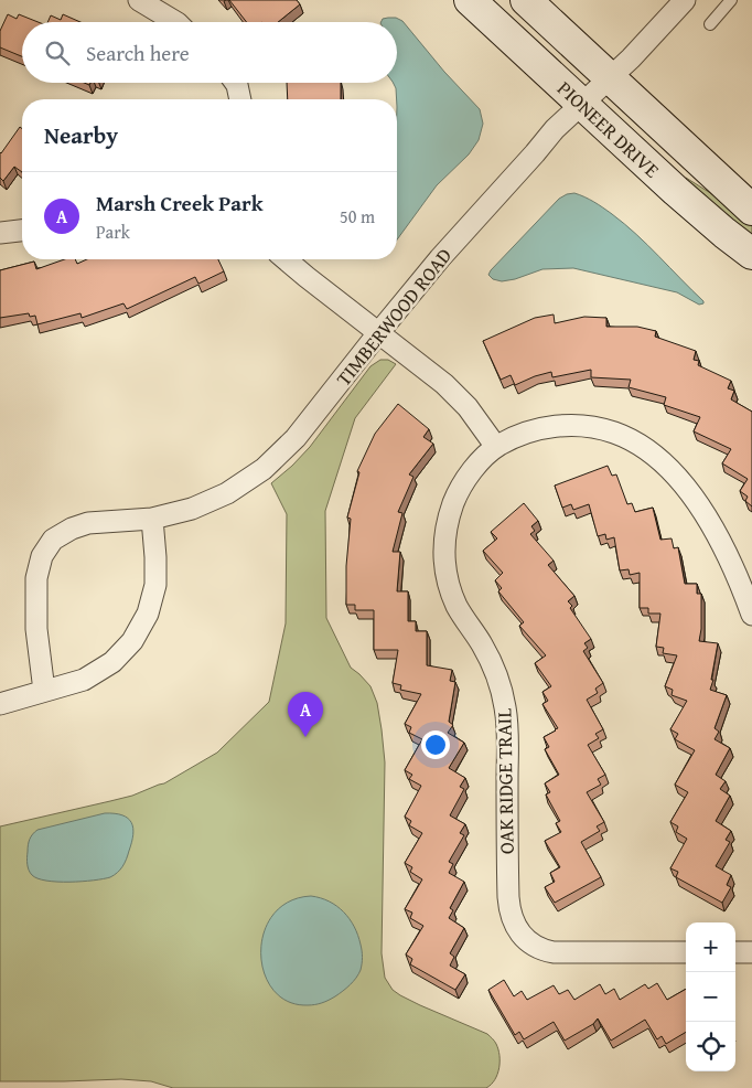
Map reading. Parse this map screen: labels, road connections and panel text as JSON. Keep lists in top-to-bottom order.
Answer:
{
  "streets": {
    "street": ["PIONEER DRIVE", "TIMBERWOOD ROAD", "OAK RIDGE TRAIL"]
  },
  "crossings": [
    ["PIONEER DRIVE", "TIMBERWOOD ROAD"]
  ],
  "page": {
    "search": "Search here",
    "heading": "Nearby",
    "list": [
      {
        "mark": "A",
        "name": "Marsh Creek Park",
        "note": "Park",
        "value": "50 m"
      }
    ],
    "pins": "A",
    "map_buttons": ["+", "−"]
  }
}
